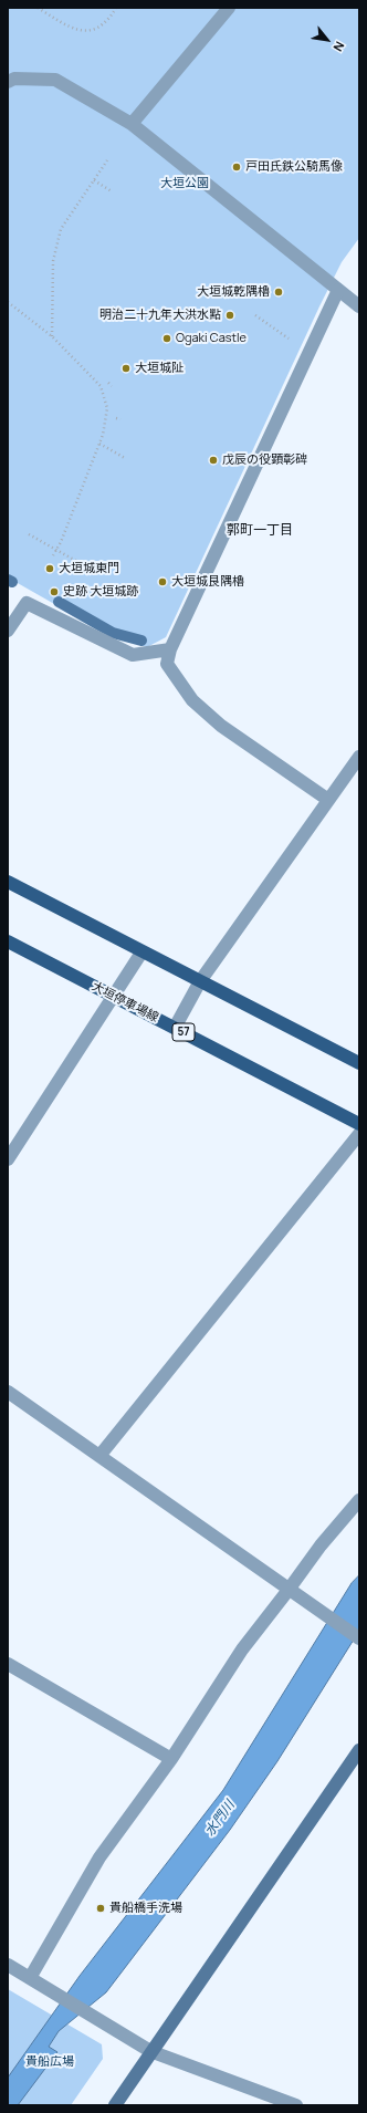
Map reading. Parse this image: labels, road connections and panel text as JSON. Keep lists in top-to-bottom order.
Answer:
{
  "streets": {
    "main road": ["大垣停車場線", "57"]
  },
  "districts": ["郭町一丁目"],
  "water": ["水門川"],
  "parks": ["大垣公園", "貴船広場"],
  "places": [
    "戸田氏鉄公騎馬像",
    "大垣城乾隅櫓",
    "明治二十九年大洪水點",
    "Ogaki Castle",
    "大垣城阯",
    "戊辰の役顕彰碑",
    "大垣城東門",
    "大垣城艮隅櫓",
    "史跡 大垣城跡",
    "貴船橋手洗場"
  ],
  "north": "bottom right"
}
